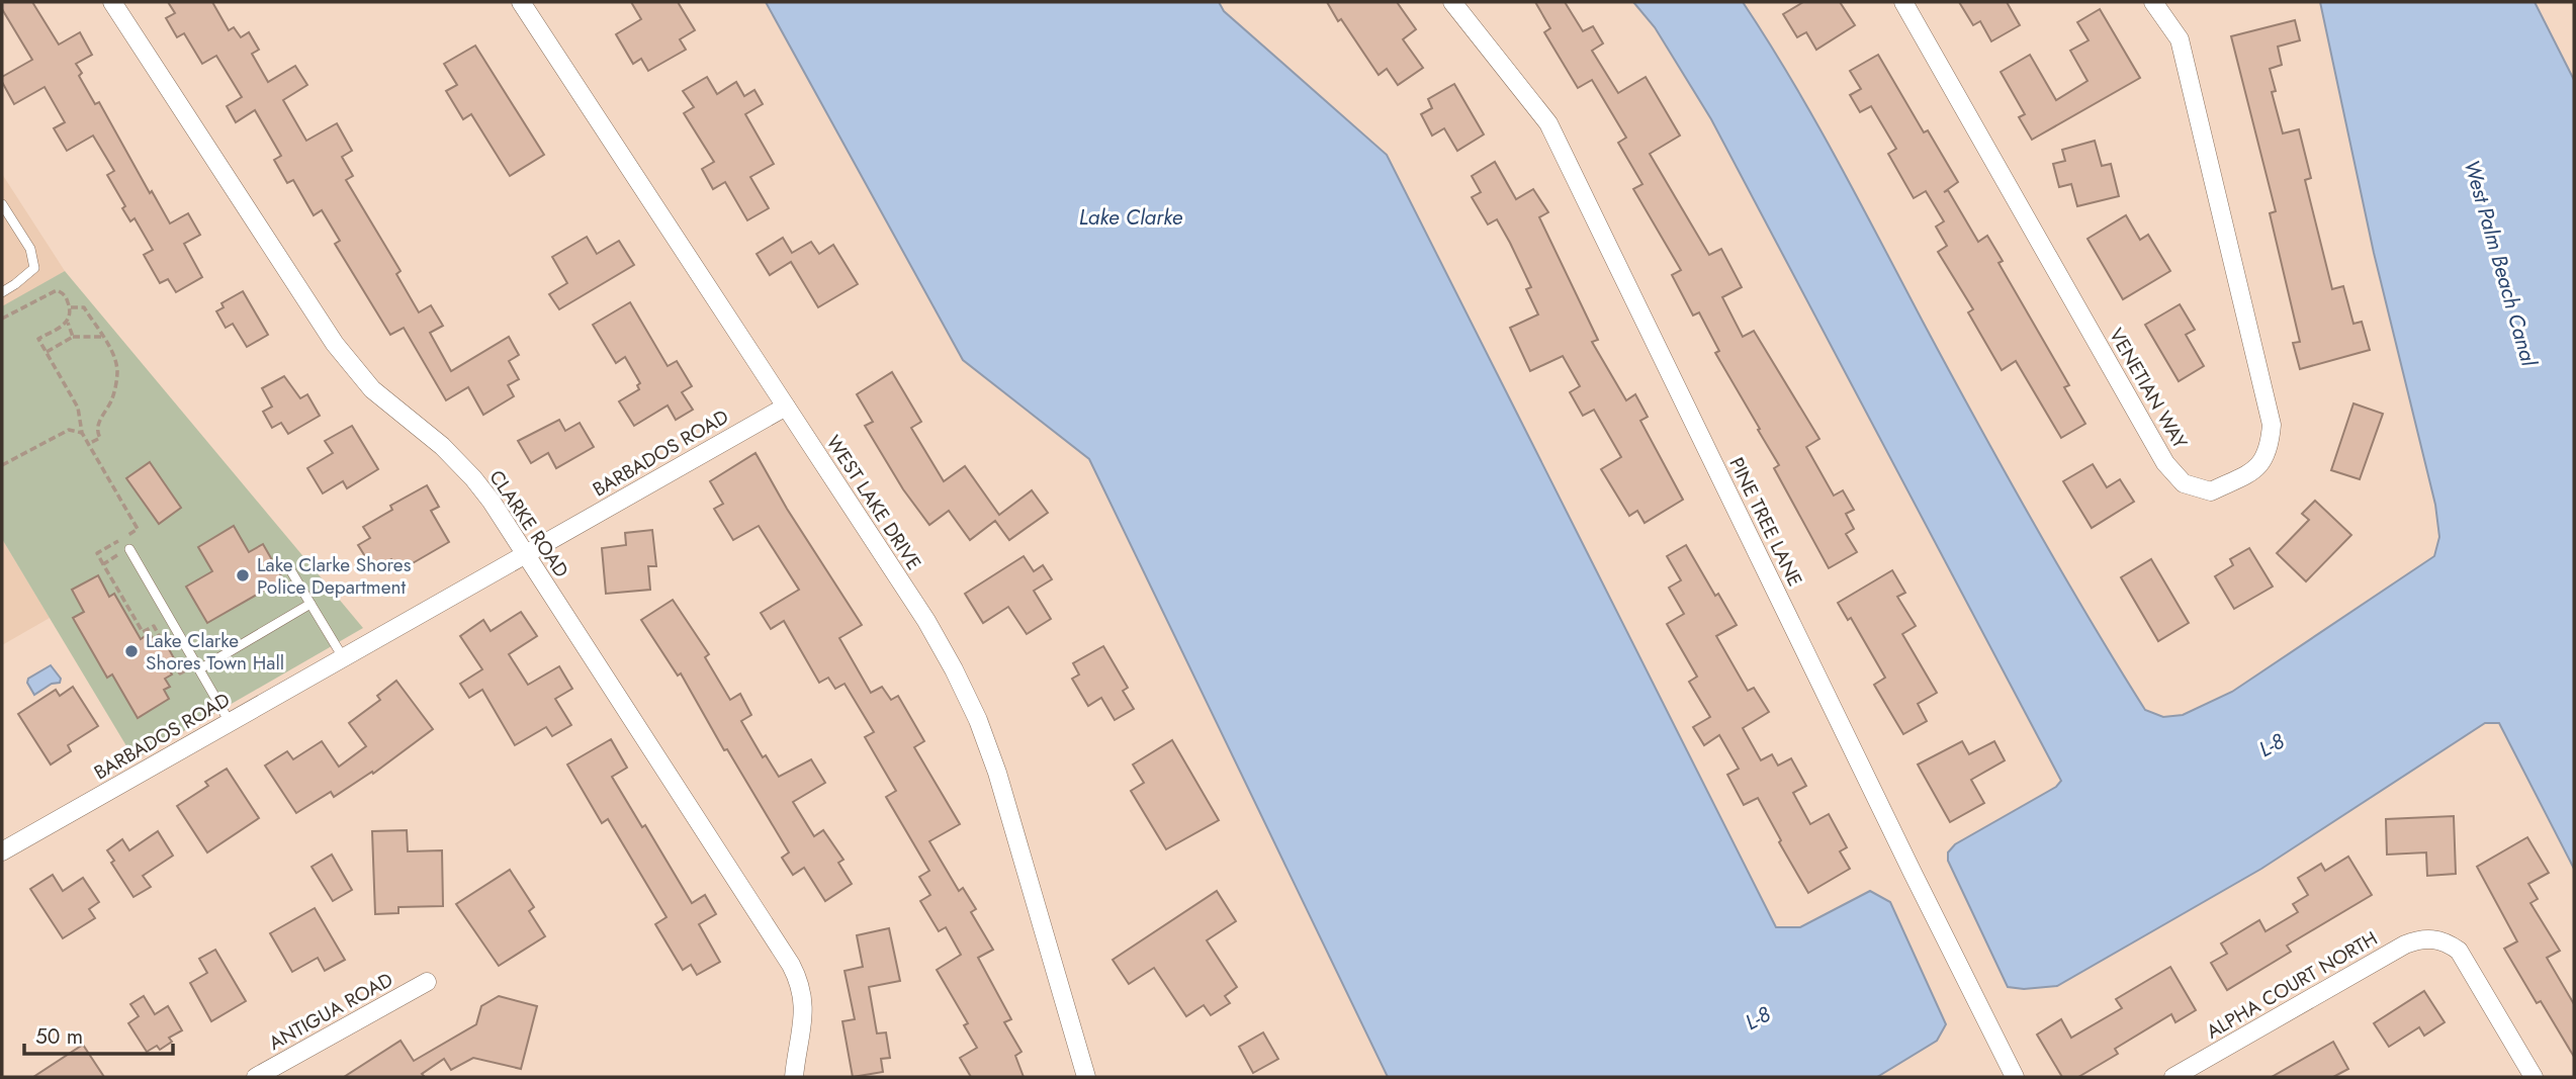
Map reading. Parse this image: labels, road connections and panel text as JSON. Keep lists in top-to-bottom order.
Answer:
{
  "streets": {
    "street": [
      "VENETIAN WAY",
      "BARBADOS ROAD",
      "WEST LAKE DRIVE",
      "PINE TREE LANE",
      "CLARKE ROAD",
      "ALPHA COURT NORTH",
      "ANTIGUA ROAD"
    ]
  },
  "crossings": [
    ["BARBADOS ROAD", "WEST LAKE DRIVE"],
    ["BARBADOS ROAD", "CLARKE ROAD"]
  ],
  "water": ["Lake Clarke", "West Palm Beach Canal", "L-8"],
  "places": ["Lake Clarke Shores Police Department", "Lake Clarke Shores Town Hall"],
  "scale_bar": "50 m"
}
